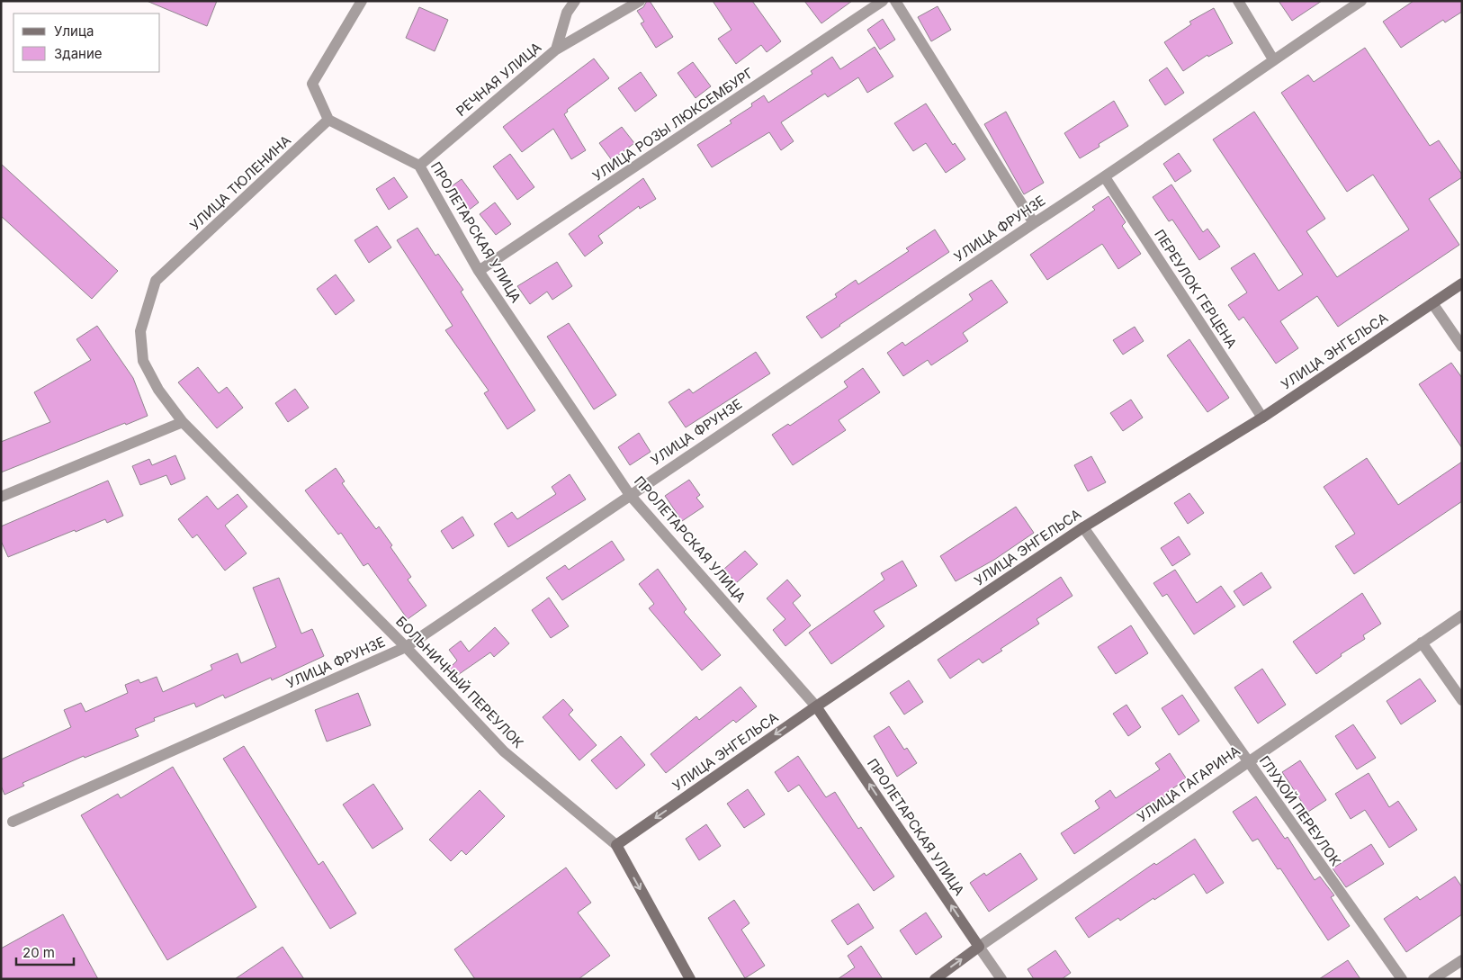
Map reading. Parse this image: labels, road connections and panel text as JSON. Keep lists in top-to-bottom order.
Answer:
{
  "streets": {
    "main road": [
      "ПРОЛЕТАРСКАЯ УЛИЦА",
      "УЛИЦА ЭНГЕЛЬСА",
      "БОЛЬНИЧНЫЙ ПЕРЕУЛОК",
      "УЛИЦА ГАГАРИНА"
    ],
    "street": [
      "РЕЧНАЯ УЛИЦА",
      "УЛИЦА РОЗЫ ЛЮКСЕМБУРГ",
      "УЛИЦА ТЮЛЕНИНА",
      "УЛИЦА ФРУНЗЕ",
      "ПЕРЕУЛОК ГЕРЦЕНА",
      "ГЛУХОЙ ПЕРЕУЛОК"
    ]
  },
  "crossings": [
    ["РЕЧНАЯ УЛИЦА", "ПРОЛЕТАРСКАЯ УЛИЦА"],
    ["УЛИЦА РОЗЫ ЛЮКСЕМБУРГ", "ПРОЛЕТАРСКАЯ УЛИЦА"],
    ["УЛИЦА ТЮЛЕНИНА", "ПРОЛЕТАРСКАЯ УЛИЦА"],
    ["УЛИЦА ТЮЛЕНИНА", "БОЛЬНИЧНЫЙ ПЕРЕУЛОК"],
    ["УЛИЦА ФРУНЗЕ", "ПРОЛЕТАРСКАЯ УЛИЦА"],
    ["УЛИЦА ФРУНЗЕ", "ПЕРЕУЛОК ГЕРЦЕНА"],
    ["УЛИЦА ФРУНЗЕ", "БОЛЬНИЧНЫЙ ПЕРЕУЛОК"],
    ["ПРОЛЕТАРСКАЯ УЛИЦА", "УЛИЦА ЭНГЕЛЬСА"],
    ["ПРОЛЕТАРСКАЯ УЛИЦА", "УЛИЦА ГАГАРИНА"],
    ["ПЕРЕУЛОК ГЕРЦЕНА", "УЛИЦА ЭНГЕЛЬСА"],
    ["УЛИЦА ЭНГЕЛЬСА", "БОЛЬНИЧНЫЙ ПЕРЕУЛОК"],
    ["УЛИЦА ЭНГЕЛЬСА", "ГЛУХОЙ ПЕРЕУЛОК"],
    ["УЛИЦА ГАГАРИНА", "ГЛУХОЙ ПЕРЕУЛОК"]
  ],
  "legend": ["Улица", "Здание"],
  "scale_bar": "20 m"
}
